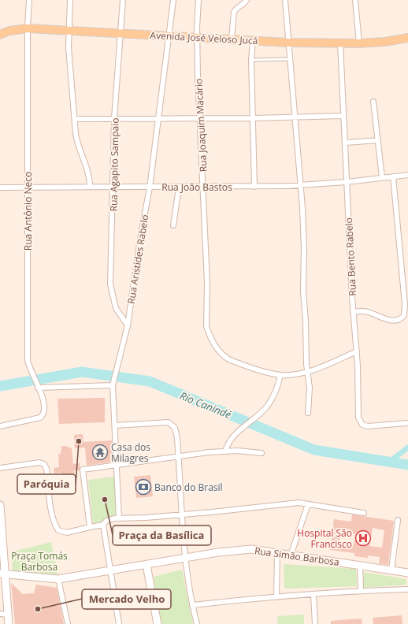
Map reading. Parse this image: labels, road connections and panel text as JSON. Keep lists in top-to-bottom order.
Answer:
{
  "streets": {
    "main road": ["Avenida José Veloso Jucá"],
    "street": [
      "Rua Joaquim Macário",
      "Rua Agapito Sampaio",
      "Rua João Bastos",
      "Rua Antônio Neco",
      "Rua Bento Rabelo",
      "Rua Aristides Rabelo",
      "Rua Simão Barbosa"
    ]
  },
  "crossings": [
    ["Avenida José Veloso Jucá", "Rua Joaquim Macário"],
    ["Avenida José Veloso Jucá", "Rua Agapito Sampaio"],
    ["Avenida José Veloso Jucá", "Rua Antônio Neco"],
    ["Avenida José Veloso Jucá", "Rua Bento Rabelo"],
    ["Avenida José Veloso Jucá", "Rua Aristides Rabelo"],
    ["Rua Joaquim Macário", "Rua João Bastos"],
    ["Rua Agapito Sampaio", "Rua João Bastos"],
    ["Rua Agapito Sampaio", "Rua Aristides Rabelo"],
    ["Rua João Bastos", "Rua Antônio Neco"],
    ["Rua João Bastos", "Rua Bento Rabelo"],
    ["Rua João Bastos", "Rua Aristides Rabelo"]
  ],
  "water": ["Rio Canindé"],
  "parks": ["Praça Tomás Barbosa"],
  "places": {
    "other": ["Paróquia", "Praça da Basílica", "Mercado Velho"],
    "temple": ["Casa dos Milagres"],
    "bank": ["Banco do Brasil"],
    "hospital": ["Hospital São Francisco"]
  }
}
